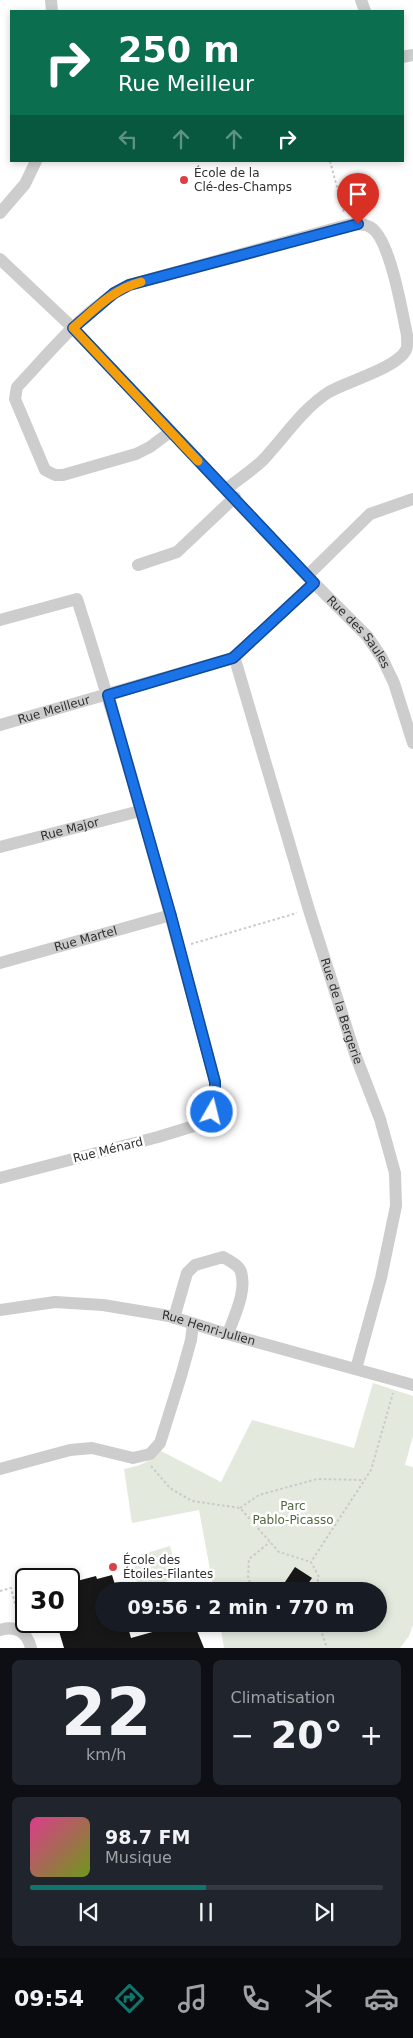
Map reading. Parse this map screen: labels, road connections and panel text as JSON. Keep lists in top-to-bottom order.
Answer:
{
  "streets": {
    "street": [
      "Rue des Saules",
      "Rue Meilleur",
      "Rue Major",
      "Rue Martel",
      "Rue de la Bergerie",
      "Rue Ménard",
      "Rue Henri-Julien"
    ]
  },
  "crossings": [
    ["Rue des Saules", "Rue Meilleur"],
    ["Rue Meilleur", "Rue de la Bergerie"],
    ["Rue de la Bergerie", "Rue Henri-Julien"]
  ],
  "parks": ["Parc Pablo-Picasso"],
  "places": ["École de la Clé-des-Champs", "École des Étoiles-Filantes"],
  "page": {
    "turn": ["250 m", "Rue Meilleur"],
    "limit": "30",
    "trip": "09:56 · 2 min · 770 m",
    "tile": [
      ["22", "km/h"],
      "Climatisation"
    ],
    "heat": ["−", "20°", "+"],
    "song": ["98.7 FM", "Musique"],
    "tabs": "09:54"
  }
}
